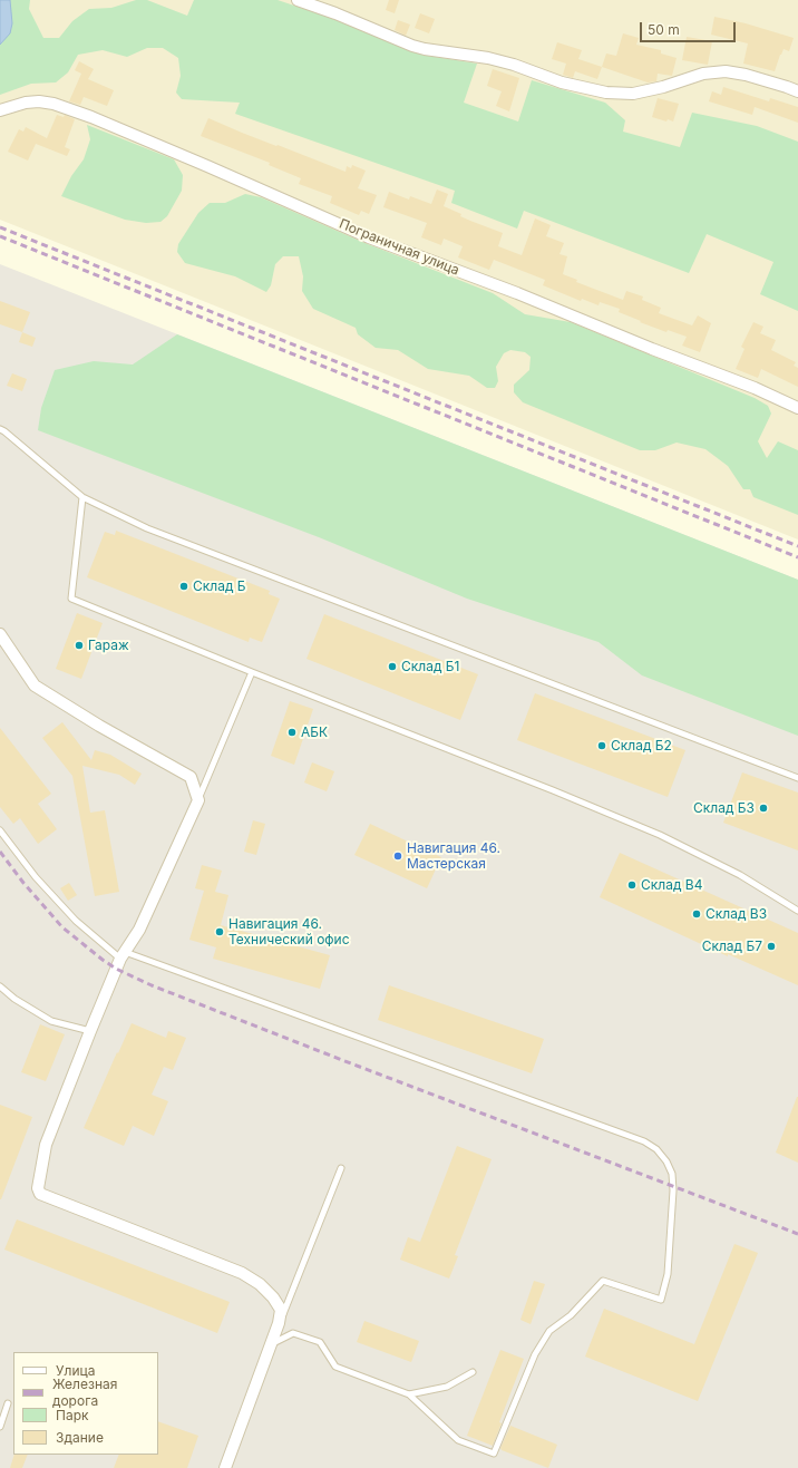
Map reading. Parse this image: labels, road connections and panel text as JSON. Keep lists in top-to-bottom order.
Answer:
{
  "streets": {
    "street": ["Пограничная улица"]
  },
  "places": [
    "Склад Б",
    "Гараж",
    "Склад Б1",
    "АБК",
    "Склад Б2",
    "Склад Б3",
    "Навигация 46. Мастерская",
    "Склад В4",
    "Склад В3",
    "Навигация 46. Технический офис",
    "Склад Б7"
  ],
  "legend": [
    "Улица",
    "Железная дорога",
    "Парк",
    "Здание"
  ],
  "scale_bar": "50 m"
}
